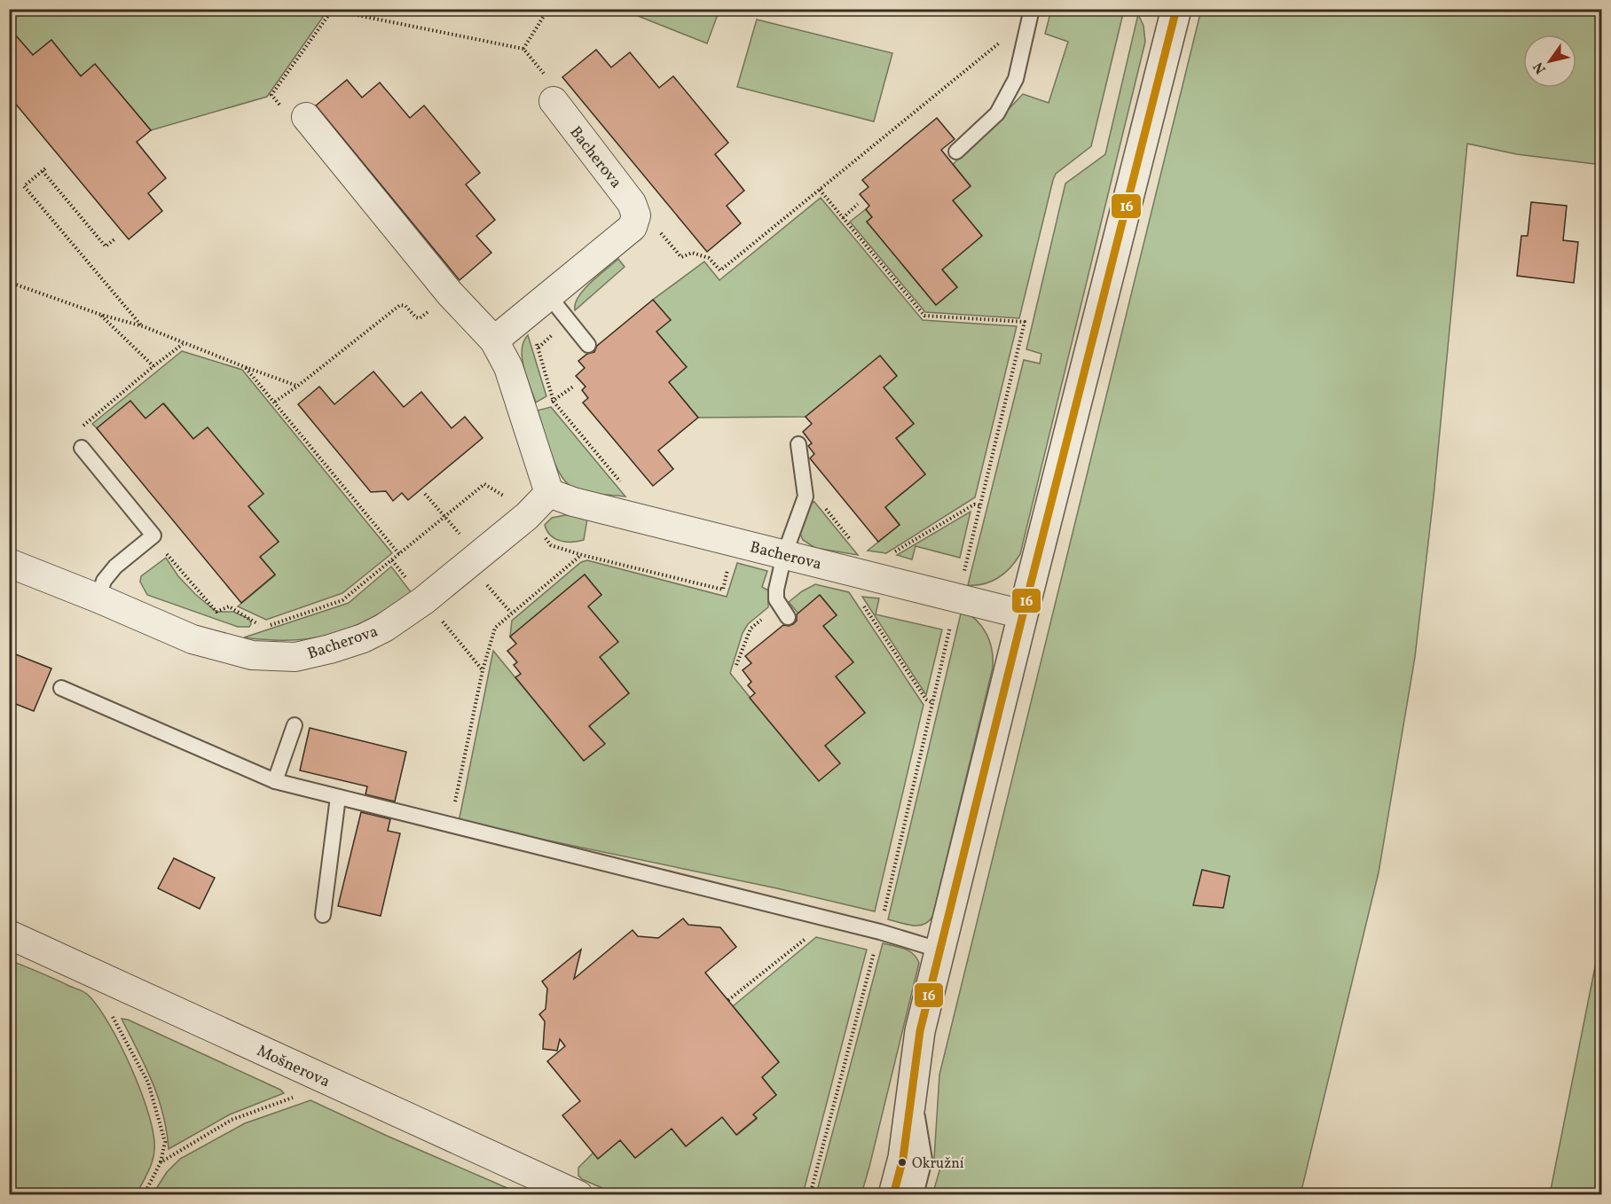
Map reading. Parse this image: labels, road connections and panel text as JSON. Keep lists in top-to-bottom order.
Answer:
{
  "streets": {
    "street": ["Bacherova", "Mošnerova"]
  },
  "places": ["Okružní"],
  "lines": ["transit line 16"],
  "north": "bottom left"
}
